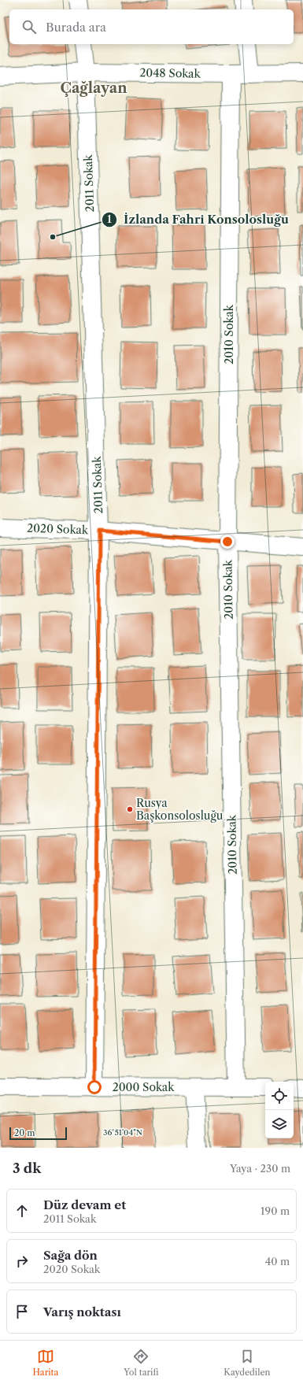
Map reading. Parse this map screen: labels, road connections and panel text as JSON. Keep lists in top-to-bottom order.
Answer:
{
  "streets": {
    "street": [
      "2048 Sokak",
      "2011 Sokak",
      "2010 Sokak",
      "2020 Sokak",
      "2000 Sokak"
    ]
  },
  "crossings": [
    ["2048 Sokak", "2011 Sokak"],
    ["2048 Sokak", "2010 Sokak"],
    ["2011 Sokak", "2020 Sokak"],
    ["2011 Sokak", "2000 Sokak"],
    ["2010 Sokak", "2020 Sokak"],
    ["2010 Sokak", "2000 Sokak"]
  ],
  "districts": ["Çağlayan"],
  "places": ["İzlanda Fahri Konsolosluğu", "Rusya Başkonsolosluğu"],
  "scale_bar": "20 m",
  "page": {
    "search": "Burada ara",
    "scale": "20 m",
    "heading": ["3 dk", "Yaya · 230 m"],
    "list": [
      ["Düz devam et", "2011 Sokak", "190 m"],
      ["Sağa dön", "2020 Sokak", "40 m"],
      "Varış noktası"
    ],
    "nav": ["Harita", "Yol tarifi", "Kaydedilen"]
  },
  "coordinates": ["36°51'04\"N"]
}
